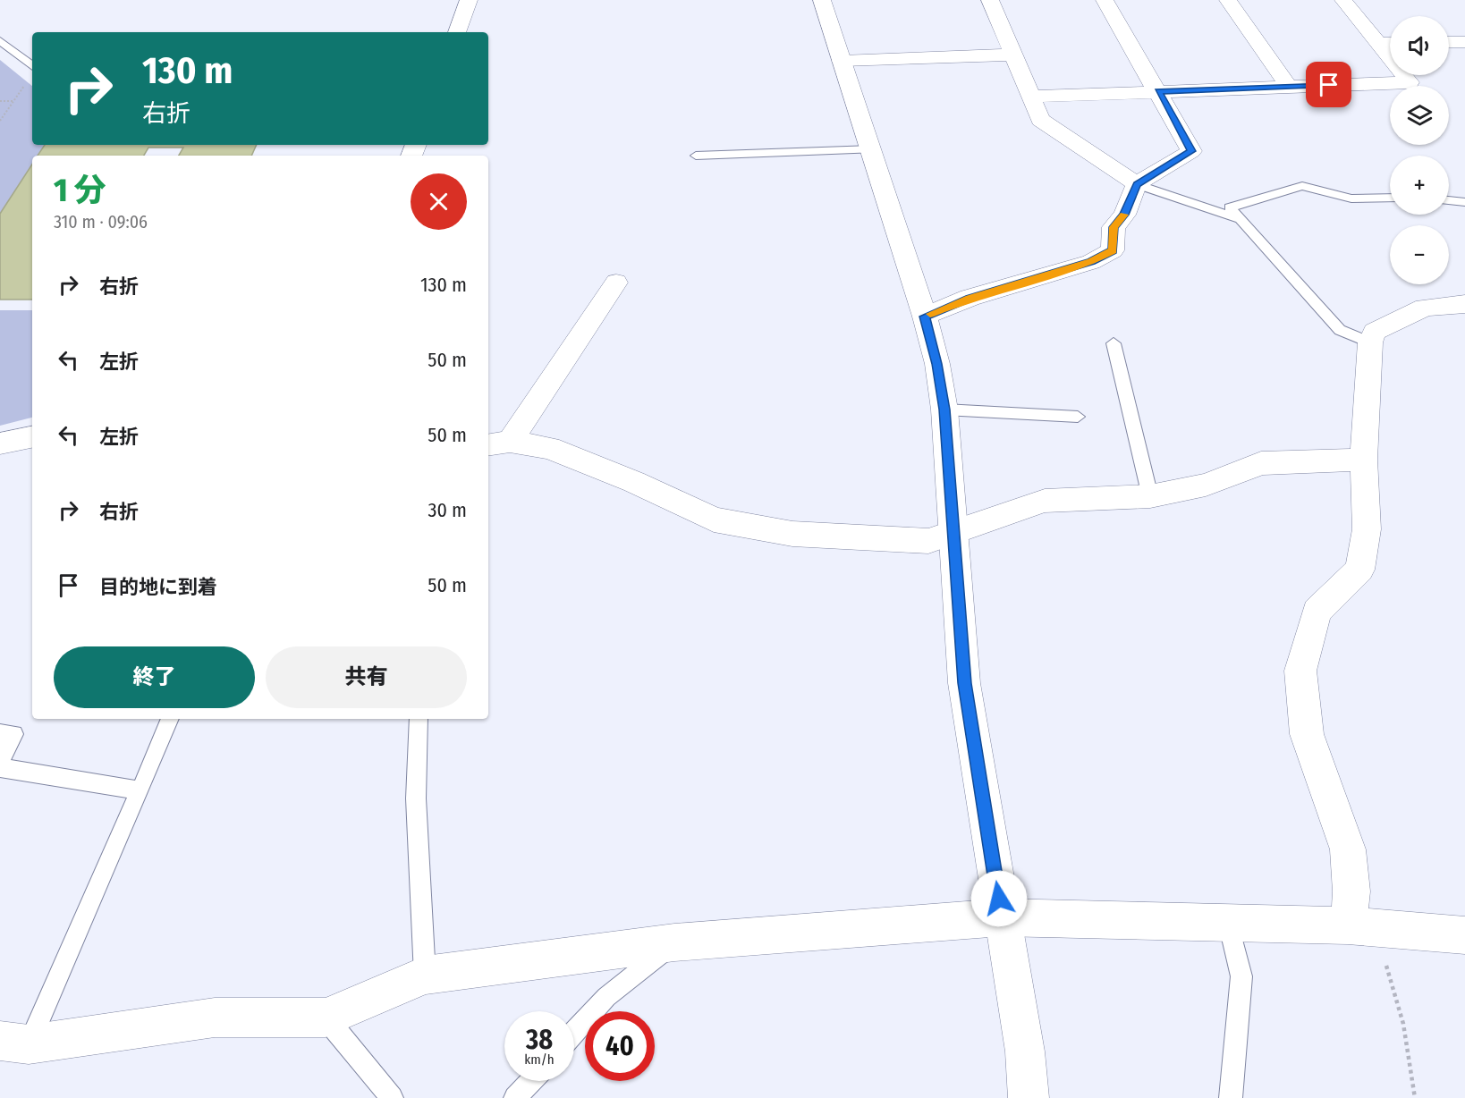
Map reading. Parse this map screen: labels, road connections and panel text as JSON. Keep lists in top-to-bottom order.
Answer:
{
  "page": {
    "map_buttons": ["+", "−"],
    "turn": ["130 m", "右折"],
    "heading": ["1 分", "310 m · 09:06"],
    "list": [
      {
        "name": "右折",
        "value": "130 m"
      },
      {
        "name": "左折",
        "value": "50 m"
      },
      {
        "name": "左折",
        "value": "50 m"
      },
      {
        "name": "右折",
        "value": "30 m"
      },
      {
        "name": "目的地に到着",
        "value": "50 m"
      }
    ],
    "buttons": ["終了", "共有"],
    "speed": "38 km/h",
    "limit": "40"
  }
}
